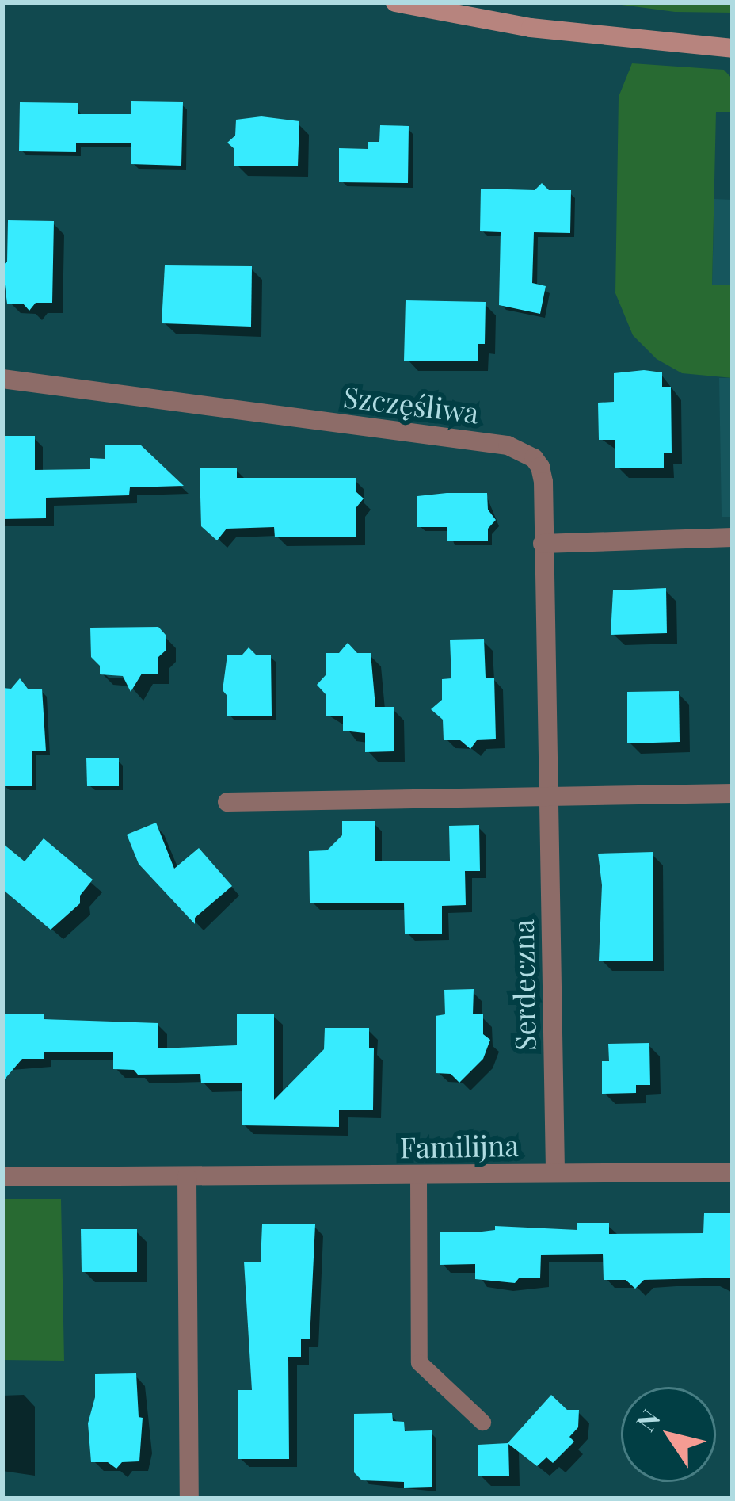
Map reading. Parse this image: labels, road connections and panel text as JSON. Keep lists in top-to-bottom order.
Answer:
{
  "streets": {
    "street": ["Szczęśliwa", "Serdeczna", "Familijna"]
  },
  "crossings": [
    ["Szczęśliwa", "Serdeczna"],
    ["Serdeczna", "Familijna"]
  ],
  "north": "top left"
}
